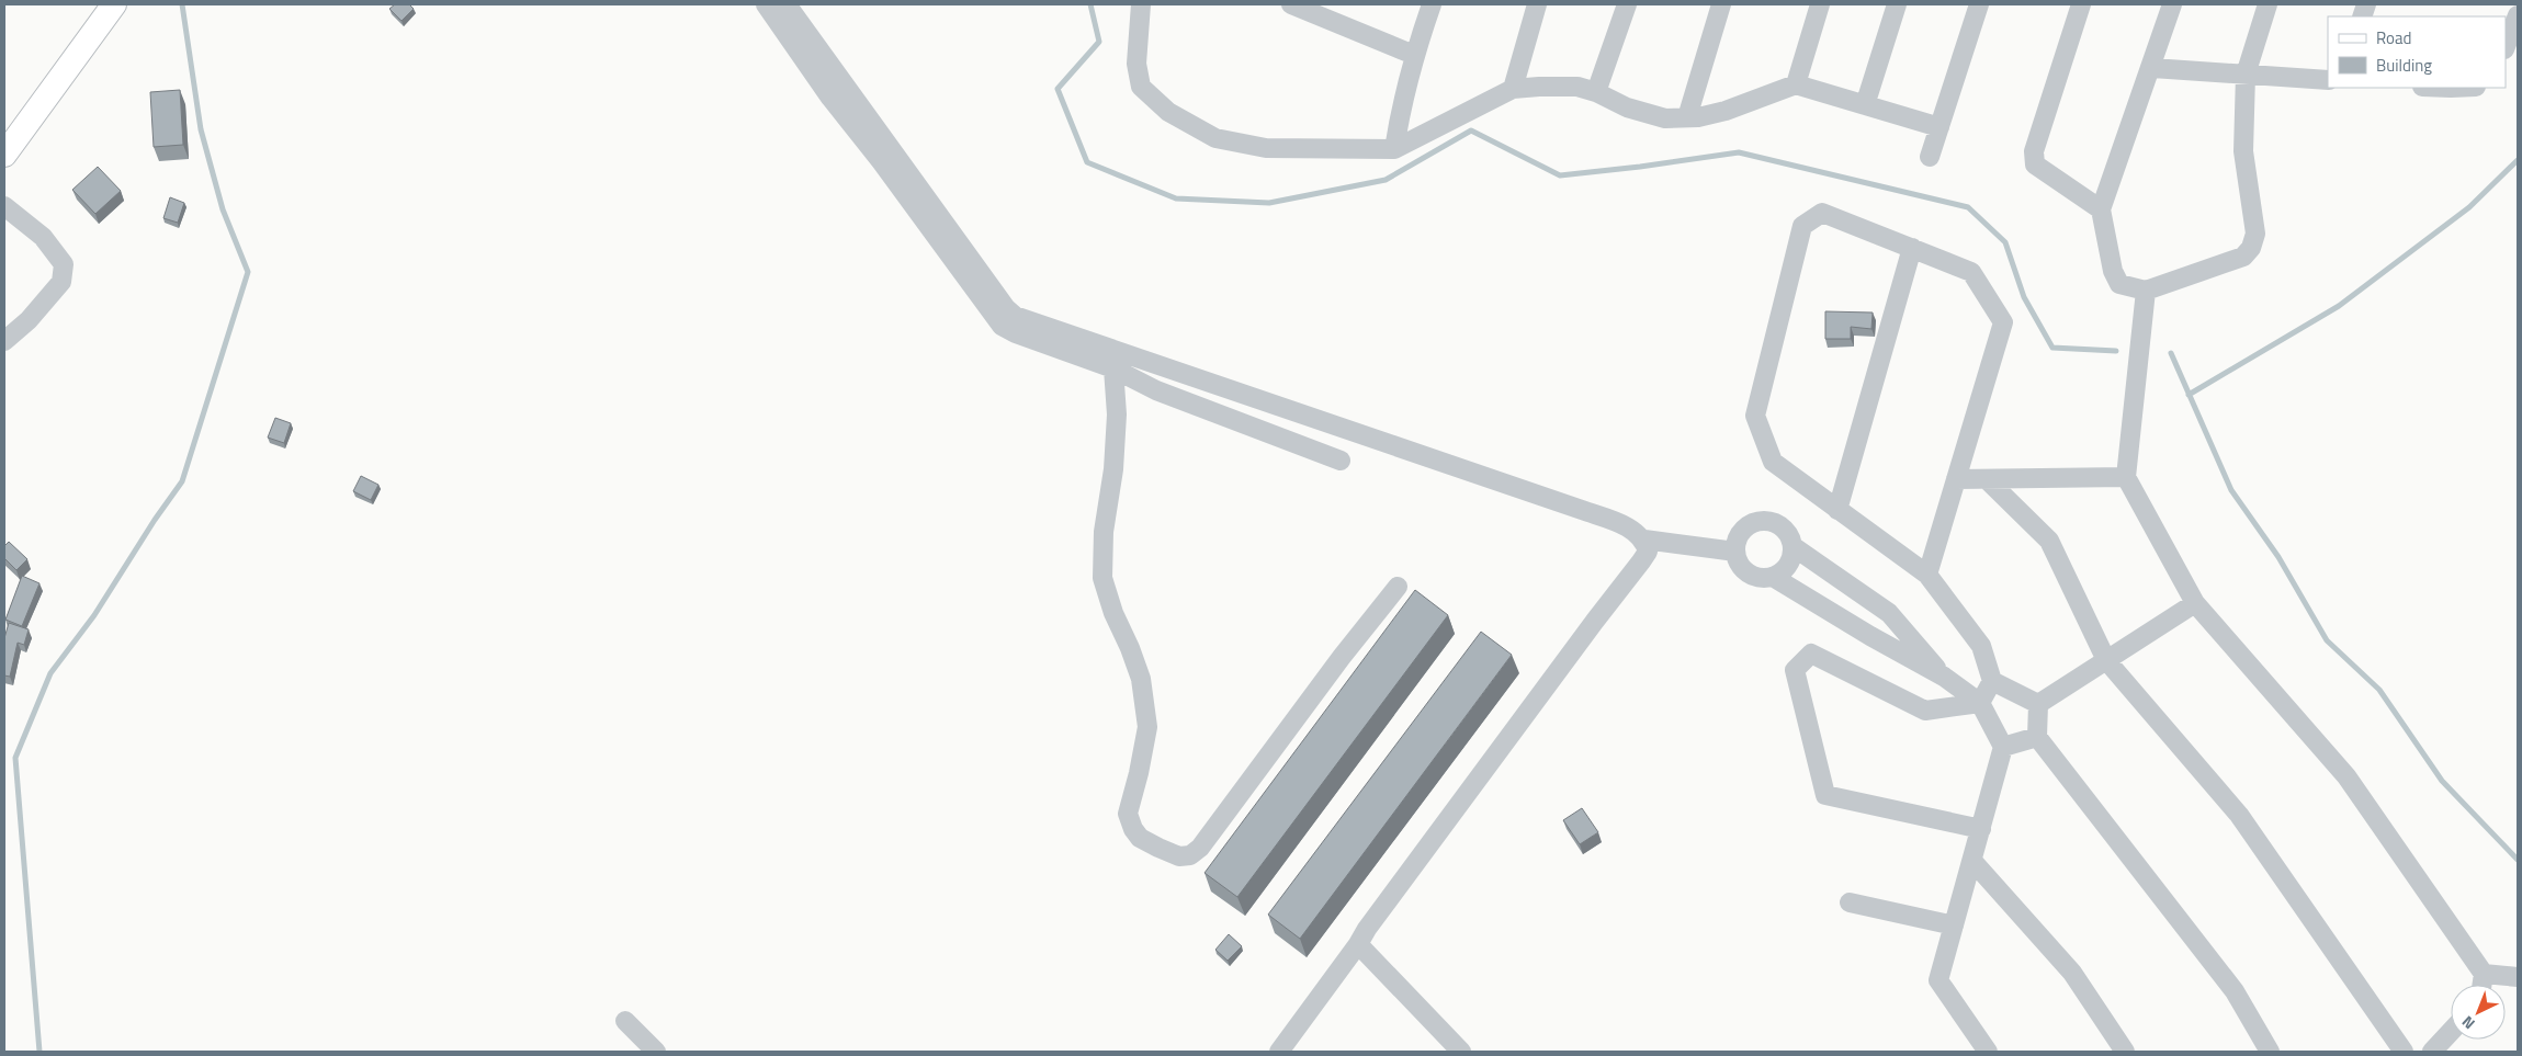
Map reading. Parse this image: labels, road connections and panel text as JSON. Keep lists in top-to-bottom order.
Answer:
{
  "legend": ["Road", "Building"],
  "north": "bottom left"
}
